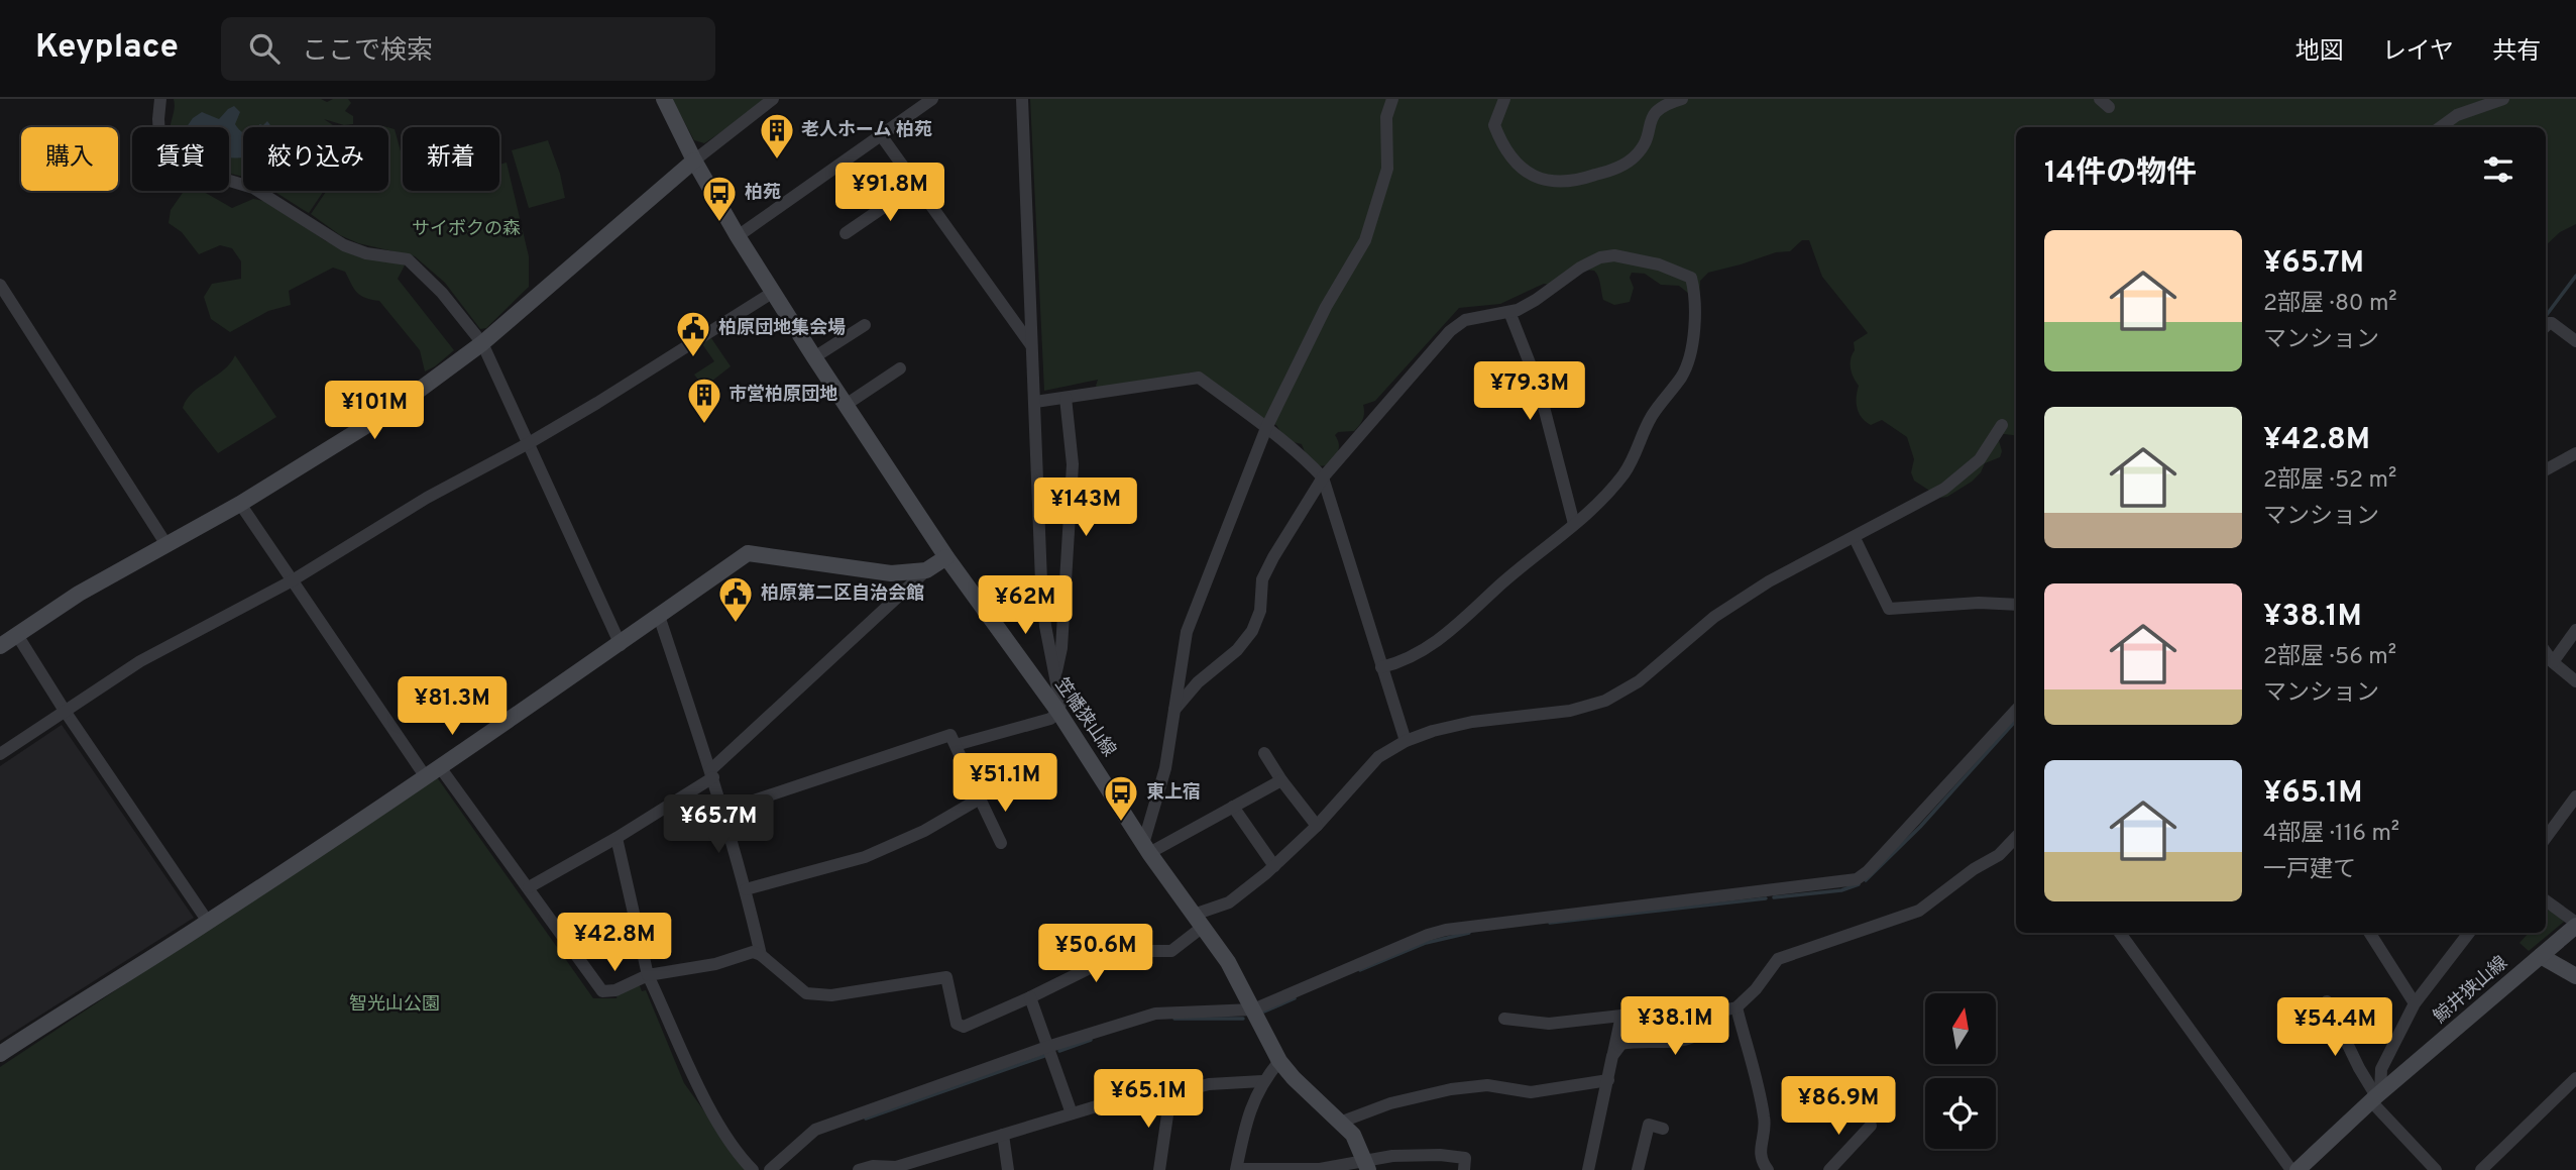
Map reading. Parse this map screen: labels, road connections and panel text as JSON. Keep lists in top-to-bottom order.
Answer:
{
  "streets": {
    "street": ["笠幡狭山線", "鯨井狭山線"]
  },
  "parks": ["サイボクの森", "智光山公園"],
  "places": {
    "building": ["老人ホーム 柏苑", "市営柏原団地"],
    "bus stop": ["柏苑", "東上宿"],
    "public building": ["柏原団地集会場", "柏原第二区自治会館"]
  },
  "north": "top",
  "page": {
    "header": "Keyplace",
    "search": "ここで検索",
    "nav": ["地図", "レイヤ", "共有"],
    "chip": [
      "購入",
      "賃貸",
      "絞り込み",
      "新着"
    ],
    "heading": "14件の物件",
    "price": [
      "¥91.8M",
      "¥79.3M",
      "¥101M",
      "¥143M",
      "¥62M",
      "¥81.3M",
      "¥51.1M",
      "¥65.7M",
      "¥42.8M",
      "¥50.6M",
      "¥38.1M",
      "¥54.4M",
      "¥65.1M",
      "¥86.9M"
    ],
    "list": [
      {
        "name": "¥65.7M",
        "note": "2部屋 · 80 m² · マンション"
      },
      {
        "name": "¥42.8M",
        "note": "2部屋 · 52 m² · マンション"
      },
      {
        "name": "¥38.1M",
        "note": "2部屋 · 56 m² · マンション"
      },
      {
        "name": "¥65.1M",
        "note": "4部屋 · 116 m² · 一戸建て"
      }
    ]
  }
}
